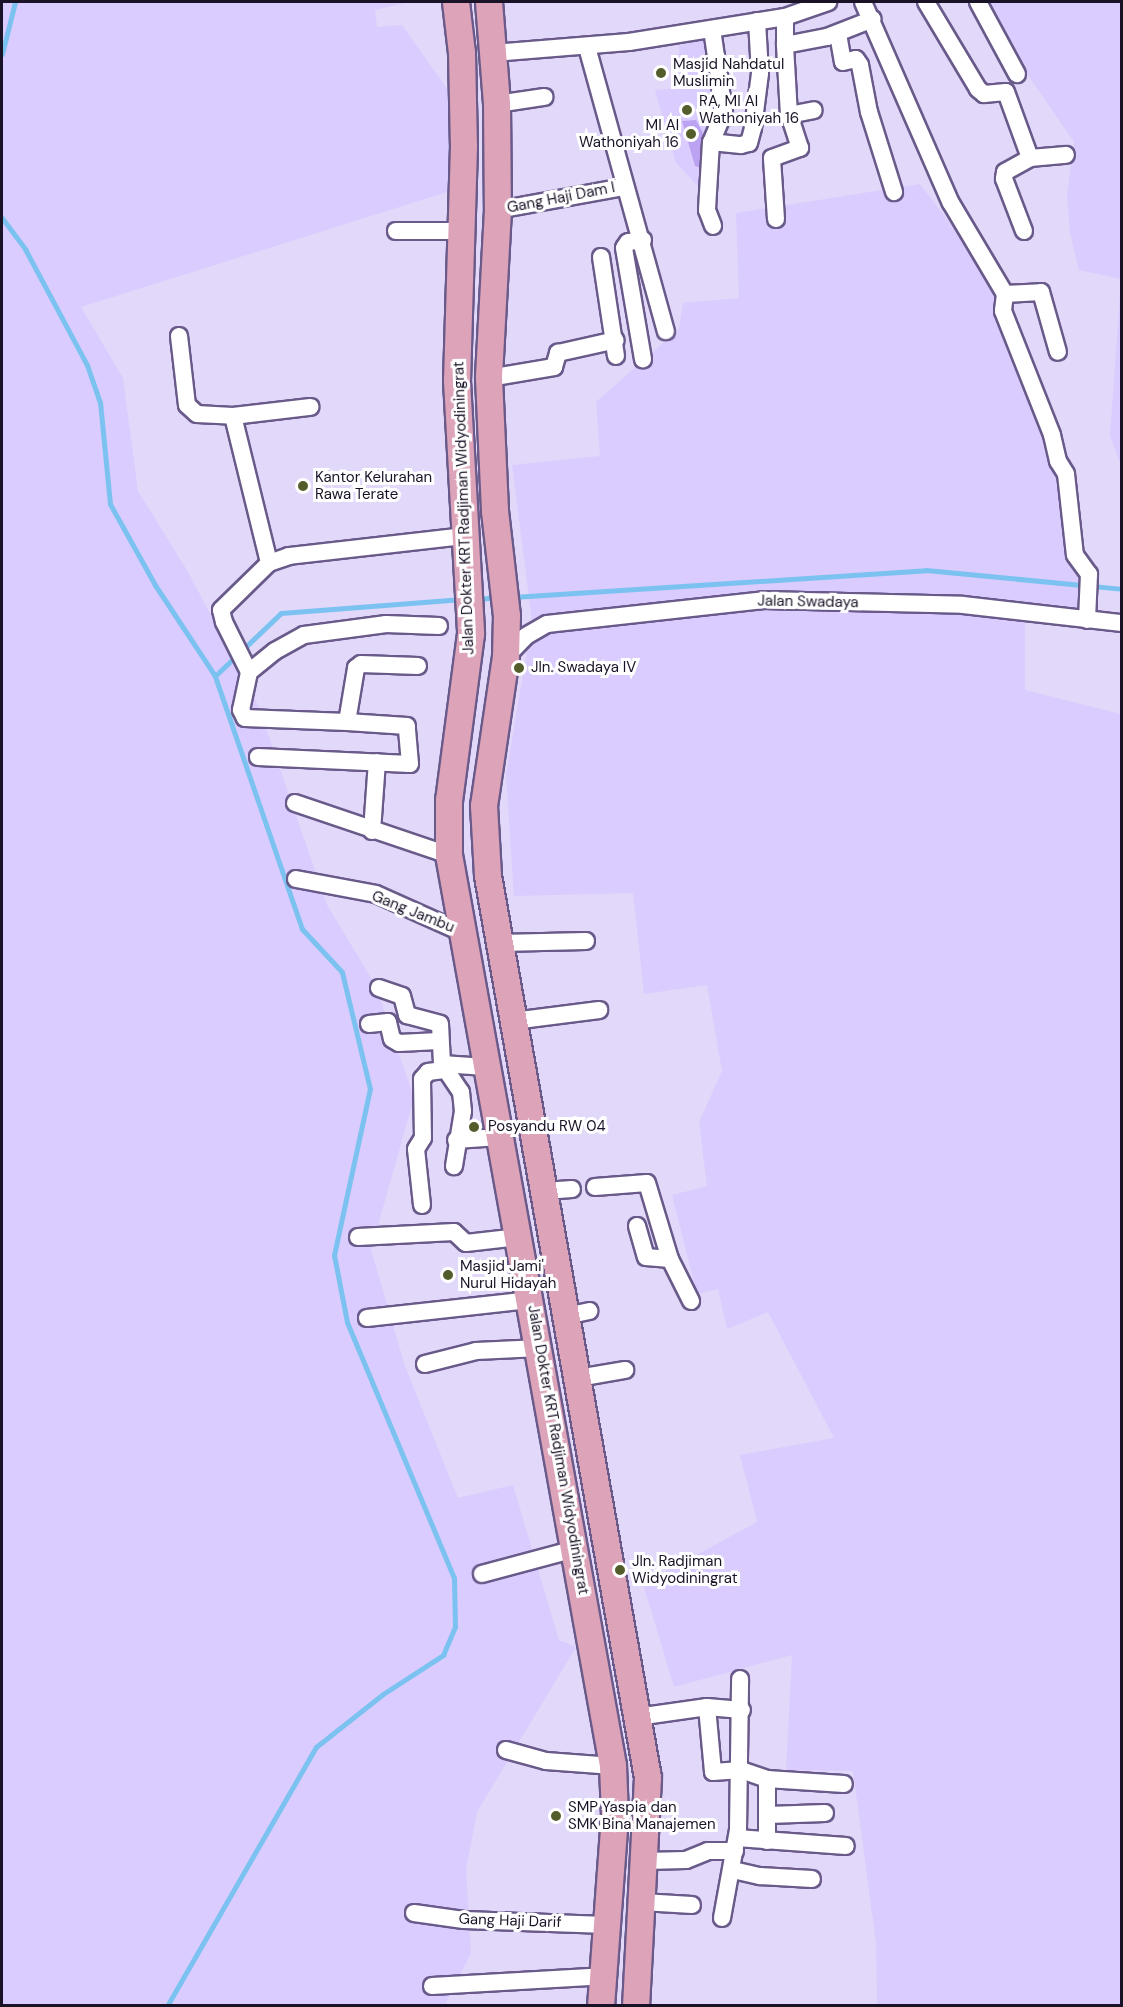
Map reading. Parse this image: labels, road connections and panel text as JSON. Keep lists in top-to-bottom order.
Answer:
{
  "streets": {
    "main road": ["Jalan Dokter KRT Radjiman Widyodiningrat"],
    "street": [
      "Gang Haji Dam I",
      "Jalan Swadaya",
      "Gang Jambu",
      "Gang Haji Darif"
    ]
  },
  "crossings": [
    ["Gang Haji Dam I", "Jalan Dokter KRT Radjiman Widyodiningrat"],
    ["Jalan Dokter KRT Radjiman Widyodiningrat", "Jalan Swadaya"],
    ["Jalan Dokter KRT Radjiman Widyodiningrat", "Gang Jambu"],
    ["Jalan Dokter KRT Radjiman Widyodiningrat", "Gang Haji Darif"]
  ],
  "places": [
    "Masjid Nahdatul Muslimin",
    "RA, MI Al Wathoniyah 16",
    "MI Al Wathoniyah 16",
    "Kantor Kelurahan Rawa Terate",
    "Jln. Swadaya IV",
    "Posyandu RW 04",
    "Masjid Jami' Nurul Hidayah",
    "Jln. Radjiman Widyodiningrat",
    "SMP Yaspia dan SMK Bina Manajemen"
  ]
}
